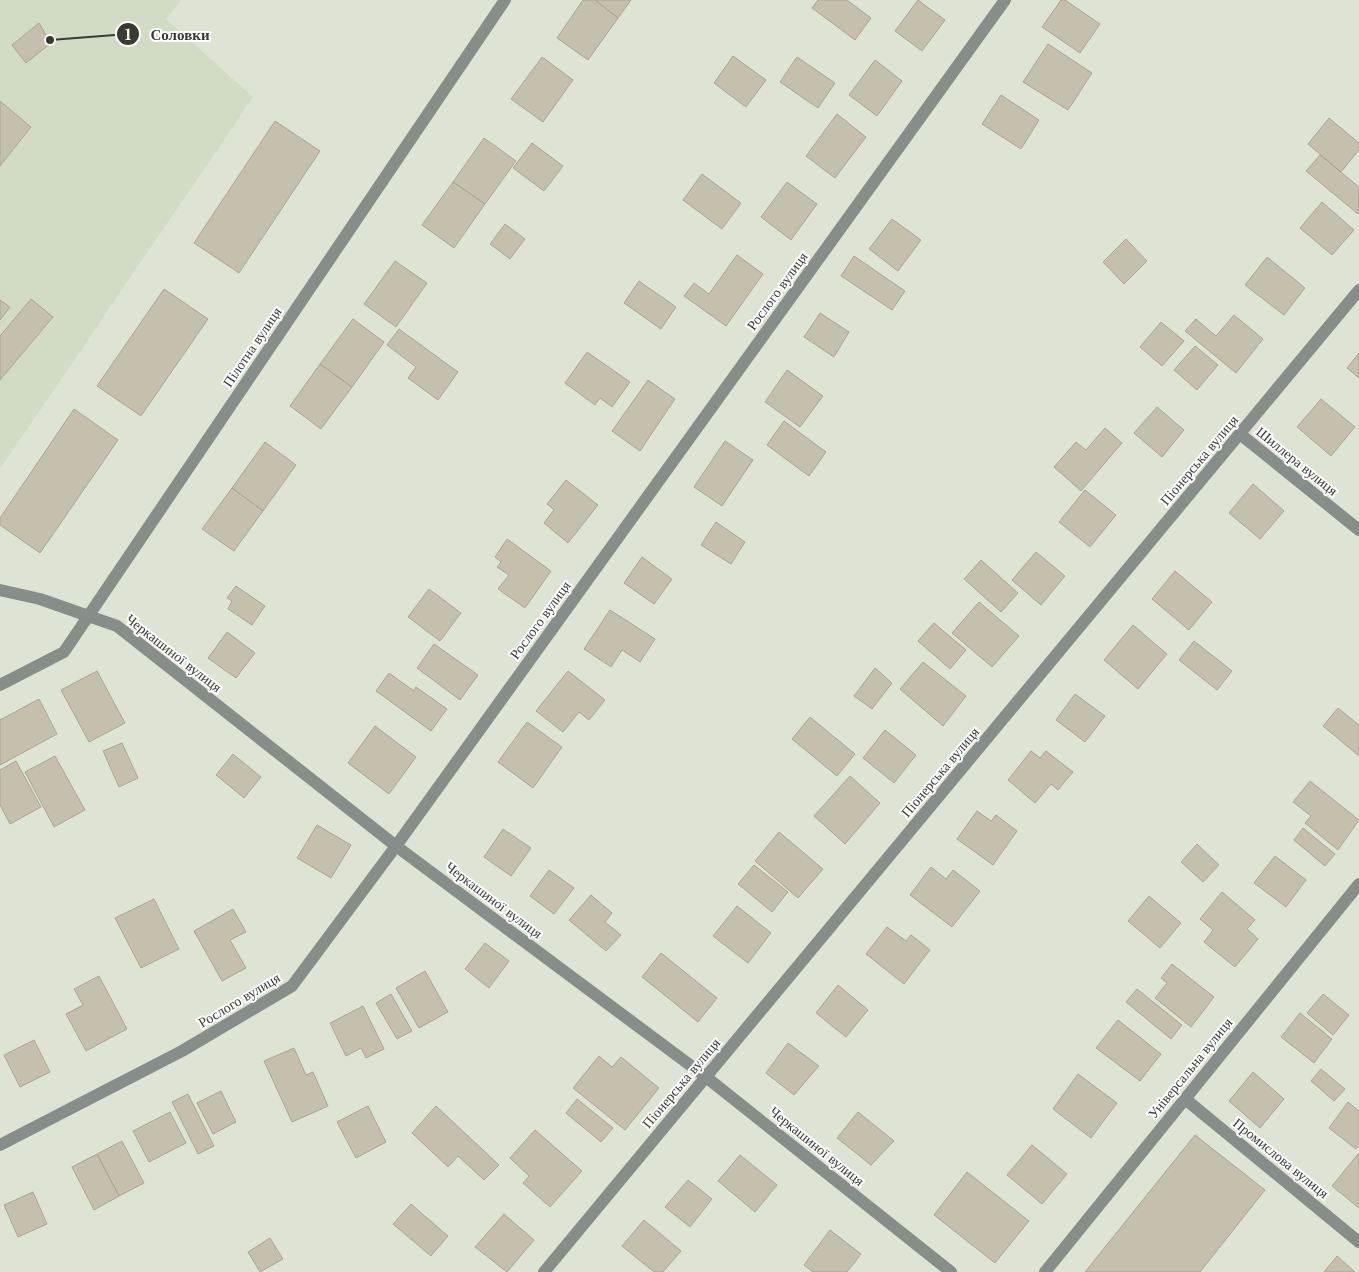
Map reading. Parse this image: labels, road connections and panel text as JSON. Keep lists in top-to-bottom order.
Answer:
{
  "streets": {
    "street": [
      "Рослого вулиця",
      "Пілотна вулиця",
      "Піонерська вулиця",
      "Шиллера вулиця",
      "Черкашиної вулиця",
      "Універсальна вулиця",
      "Промислова вулиця"
    ]
  },
  "crossings": [
    ["Рослого вулиця", "Черкашиної вулиця"],
    ["Пілотна вулиця", "Черкашиної вулиця"],
    ["Піонерська вулиця", "Шиллера вулиця"],
    ["Піонерська вулиця", "Черкашиної вулиця"],
    ["Універсальна вулиця", "Промислова вулиця"]
  ],
  "places": ["Соловки"]
}
